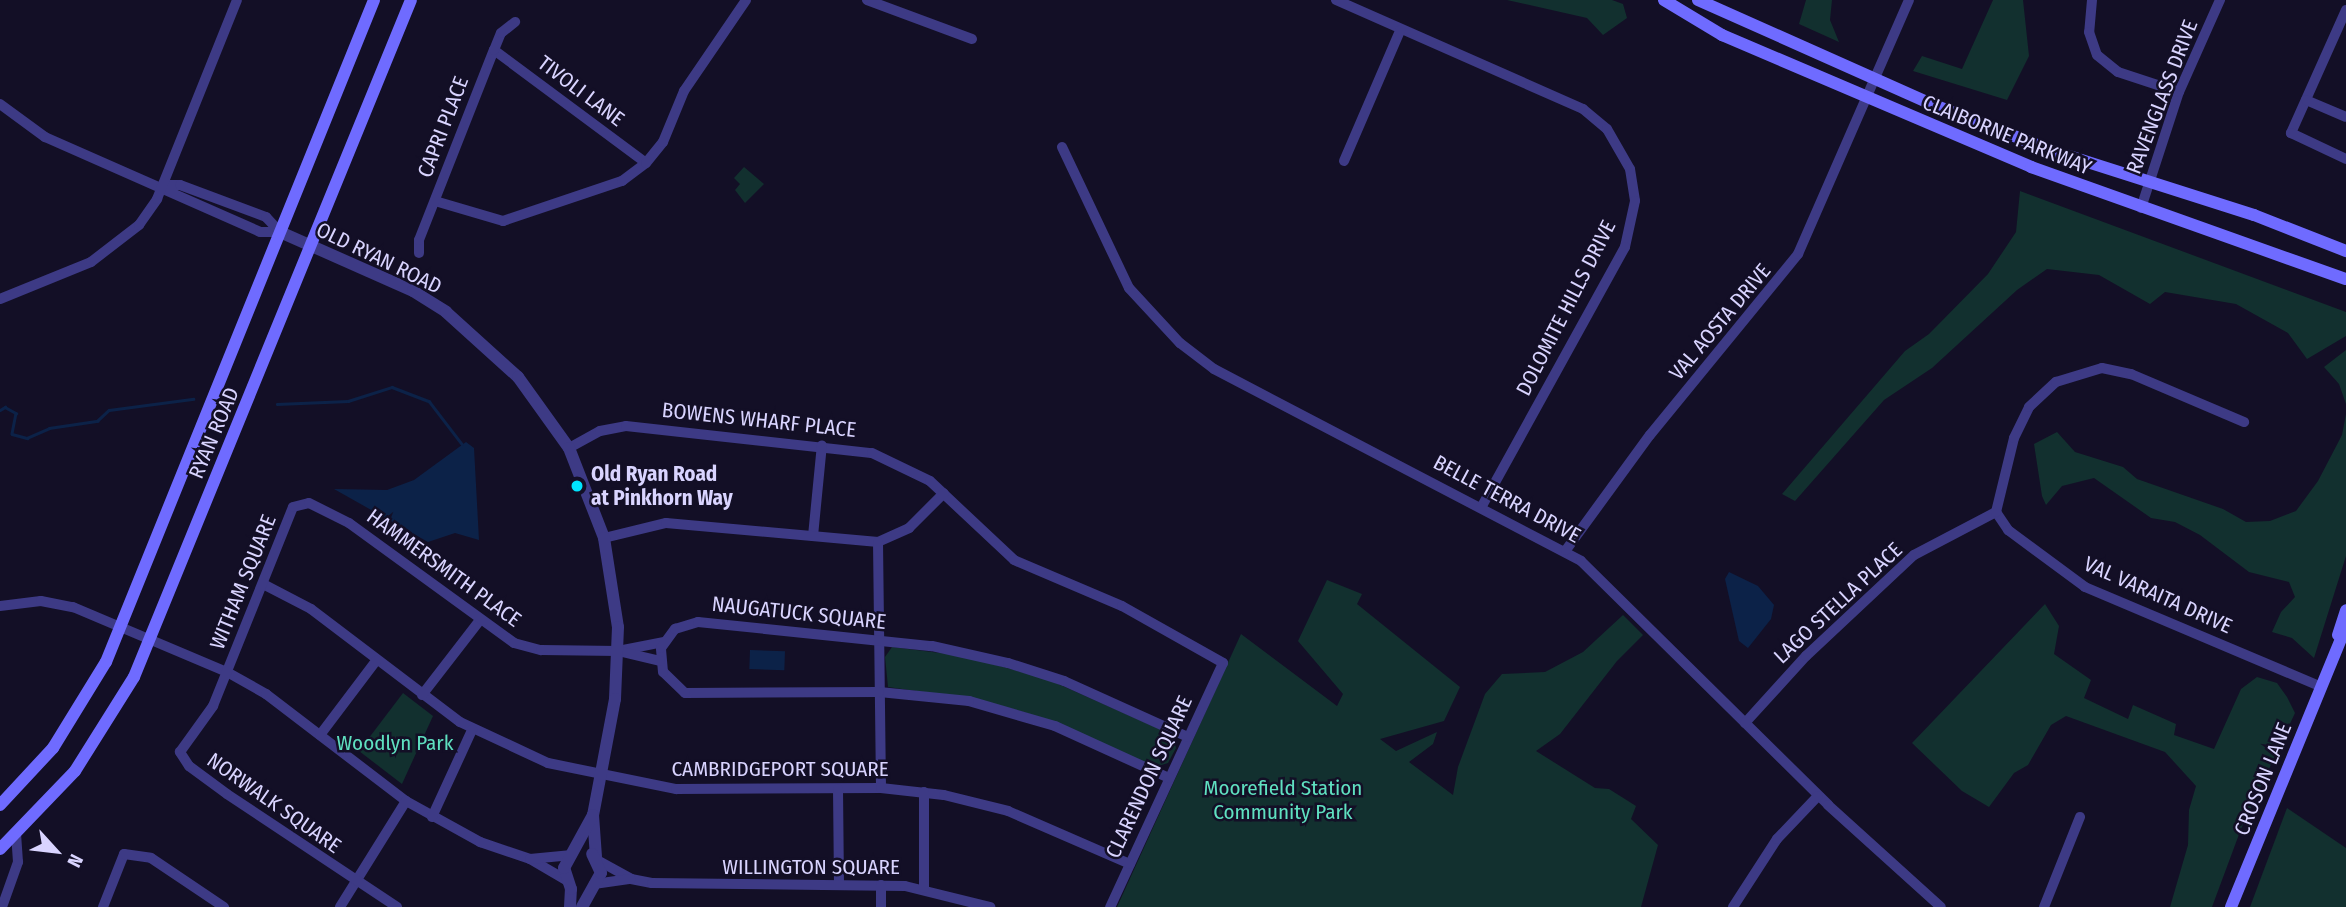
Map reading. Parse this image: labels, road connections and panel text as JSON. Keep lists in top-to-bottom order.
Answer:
{
  "streets": {
    "main road": ["CLAIBORNE PARKWAY", "RYAN ROAD", "CROSON LANE"],
    "street": [
      "TIVOLI LANE",
      "RAVENGLASS DRIVE",
      "CAPRI PLACE",
      "OLD RYAN ROAD",
      "DOLOMITE HILLS DRIVE",
      "VAL AOSTA DRIVE",
      "BOWENS WHARF PLACE",
      "BELLE TERRA DRIVE",
      "HAMMERSMITH PLACE",
      "WITHAM SQUARE",
      "VAL VARAITA DRIVE",
      "LAGO STELLA PLACE",
      "NAUGATUCK SQUARE",
      "CAMBRIDGEPORT SQUARE",
      "CLARENDON SQUARE",
      "NORWALK SQUARE",
      "WILLINGTON SQUARE"
    ]
  },
  "crossings": [
    ["TIVOLI LANE", "CAPRI PLACE"],
    ["RAVENGLASS DRIVE", "CLAIBORNE PARKWAY"],
    ["CLAIBORNE PARKWAY", "VAL AOSTA DRIVE"],
    ["OLD RYAN ROAD", "BOWENS WHARF PLACE"],
    ["OLD RYAN ROAD", "RYAN ROAD"],
    ["OLD RYAN ROAD", "HAMMERSMITH PLACE"],
    ["OLD RYAN ROAD", "CAMBRIDGEPORT SQUARE"],
    ["OLD RYAN ROAD", "WILLINGTON SQUARE"],
    ["DOLOMITE HILLS DRIVE", "BELLE TERRA DRIVE"],
    ["VAL AOSTA DRIVE", "BELLE TERRA DRIVE"],
    ["BOWENS WHARF PLACE", "CLARENDON SQUARE"],
    ["BELLE TERRA DRIVE", "LAGO STELLA PLACE"],
    ["HAMMERSMITH PLACE", "WITHAM SQUARE"],
    ["HAMMERSMITH PLACE", "NAUGATUCK SQUARE"],
    ["WITHAM SQUARE", "CAMBRIDGEPORT SQUARE"],
    ["WITHAM SQUARE", "NORWALK SQUARE"],
    ["VAL VARAITA DRIVE", "LAGO STELLA PLACE"],
    ["VAL VARAITA DRIVE", "CROSON LANE"],
    ["NAUGATUCK SQUARE", "CLARENDON SQUARE"],
    ["CAMBRIDGEPORT SQUARE", "CLARENDON SQUARE"]
  ],
  "parks": ["Woodlyn Park", "Moorefield Station Community Park"],
  "places": ["Old Ryan Road at Pinkhorn Way"],
  "north": "bottom right"
}
